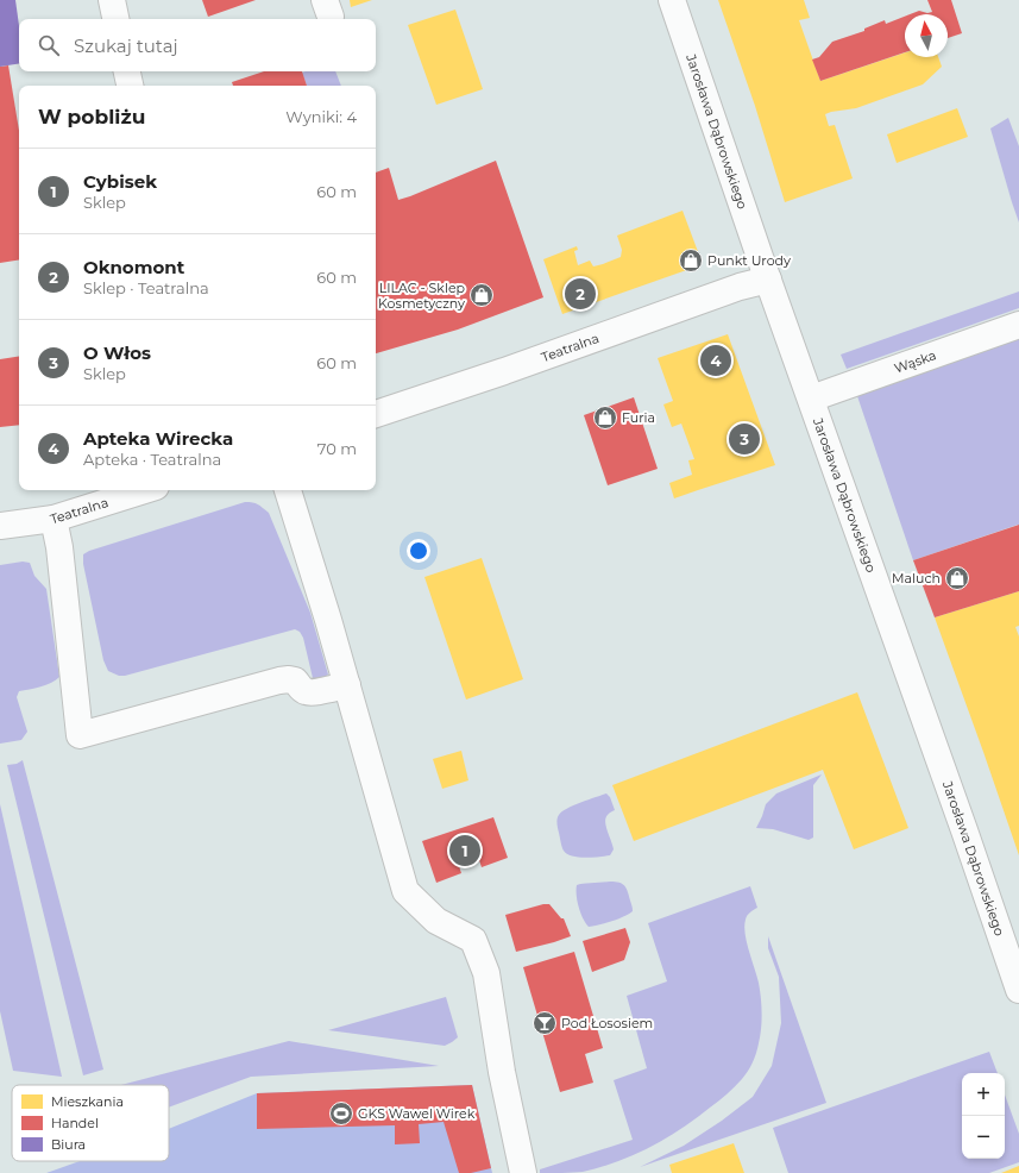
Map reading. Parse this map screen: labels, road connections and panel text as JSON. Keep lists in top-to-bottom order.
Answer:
{
  "streets": {
    "street": ["Jarosława Dąbrowskiego", "Teatralna", "Wąska"]
  },
  "crossings": [
    ["Jarosława Dąbrowskiego", "Teatralna"],
    ["Jarosława Dąbrowskiego", "Wąska"]
  ],
  "places": {
    "shop": [
      "Punkt Urody",
      "LILAC - Sklep Kosmetyczny",
      "Furia",
      "Maluch"
    ],
    "bar": ["Pod Łososiem"],
    "sports": ["GKS Wawel Wirek"]
  },
  "legend": ["Mieszkania", "Handel", "Biura"],
  "north": "top",
  "page": {
    "search": "Szukaj tutaj",
    "heading": ["W pobliżu", "Wyniki: 4"],
    "list": [
      {
        "mark": "1",
        "name": "Cybisek",
        "note": "Sklep",
        "value": "60 m"
      },
      {
        "mark": "2",
        "name": "Oknomont",
        "note": "Sklep · Teatralna",
        "value": "60 m"
      },
      {
        "mark": "3",
        "name": "O Włos",
        "note": "Sklep",
        "value": "60 m"
      },
      {
        "mark": "4",
        "name": "Apteka Wirecka",
        "note": "Apteka · Teatralna",
        "value": "70 m"
      }
    ],
    "pins": [
      "2",
      "4",
      "3",
      "1"
    ],
    "map_buttons": ["+", "−"]
  }
}
